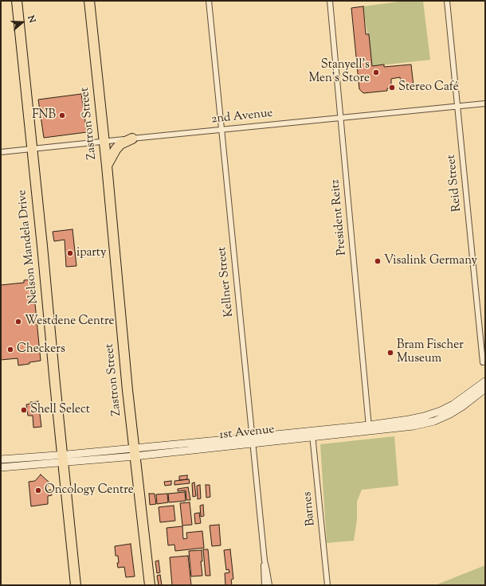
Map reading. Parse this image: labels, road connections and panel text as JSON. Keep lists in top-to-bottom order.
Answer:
{
  "streets": {
    "highway": ["Zastron Street", "Nelson Mandela Drive"],
    "street": [
      "2nd Avenue",
      "Reid Street",
      "President Reitz",
      "Kellner Street",
      "1st Avenue",
      "Barnes"
    ]
  },
  "crossings": [
    ["2nd Avenue", "Zastron Street"],
    ["2nd Avenue", "Reid Street"],
    ["2nd Avenue", "President Reitz"],
    ["2nd Avenue", "Nelson Mandela Drive"],
    ["2nd Avenue", "Kellner Street"],
    ["Zastron Street", "1st Avenue"],
    ["President Reitz", "1st Avenue"],
    ["Nelson Mandela Drive", "1st Avenue"],
    ["Kellner Street", "1st Avenue"],
    ["1st Avenue", "Barnes"]
  ],
  "places": [
    "Stanyell's Men's Store",
    "Stereo Café",
    "FNB",
    "iparty",
    "Visalink Germany",
    "Westdene Centre",
    "Checkers",
    "Bram Fischer Museum",
    "Shell Select",
    "Oncology Centre"
  ],
  "north": "right"
}
